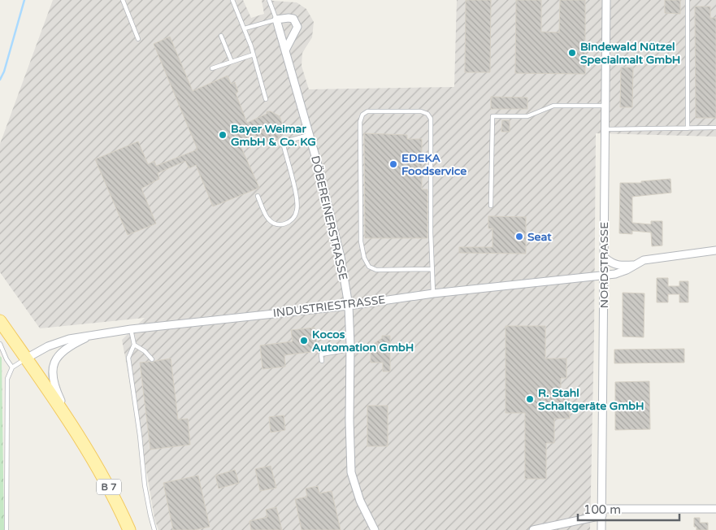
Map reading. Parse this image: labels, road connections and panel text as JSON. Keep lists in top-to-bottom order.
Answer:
{
  "streets": {
    "main road": ["B 7"],
    "street": ["DÖBEREINERSTRASSE", "NORDSTRASSE", "INDUSTRIESTRASSE"]
  },
  "crossings": [
    ["DÖBEREINERSTRASSE", "INDUSTRIESTRASSE"],
    ["NORDSTRASSE", "INDUSTRIESTRASSE"],
    ["INDUSTRIESTRASSE", "B 7"]
  ],
  "places": [
    "Bindewald Nützel Specialmalt GmbH",
    "Bayer Weimar GmbH & Co. KG",
    "EDEKA Foodservice",
    "Seat",
    "Kocos Automation GmbH",
    "R. Stahl Schaltgeräte GmbH"
  ],
  "scale_bar": "100 m"
}
